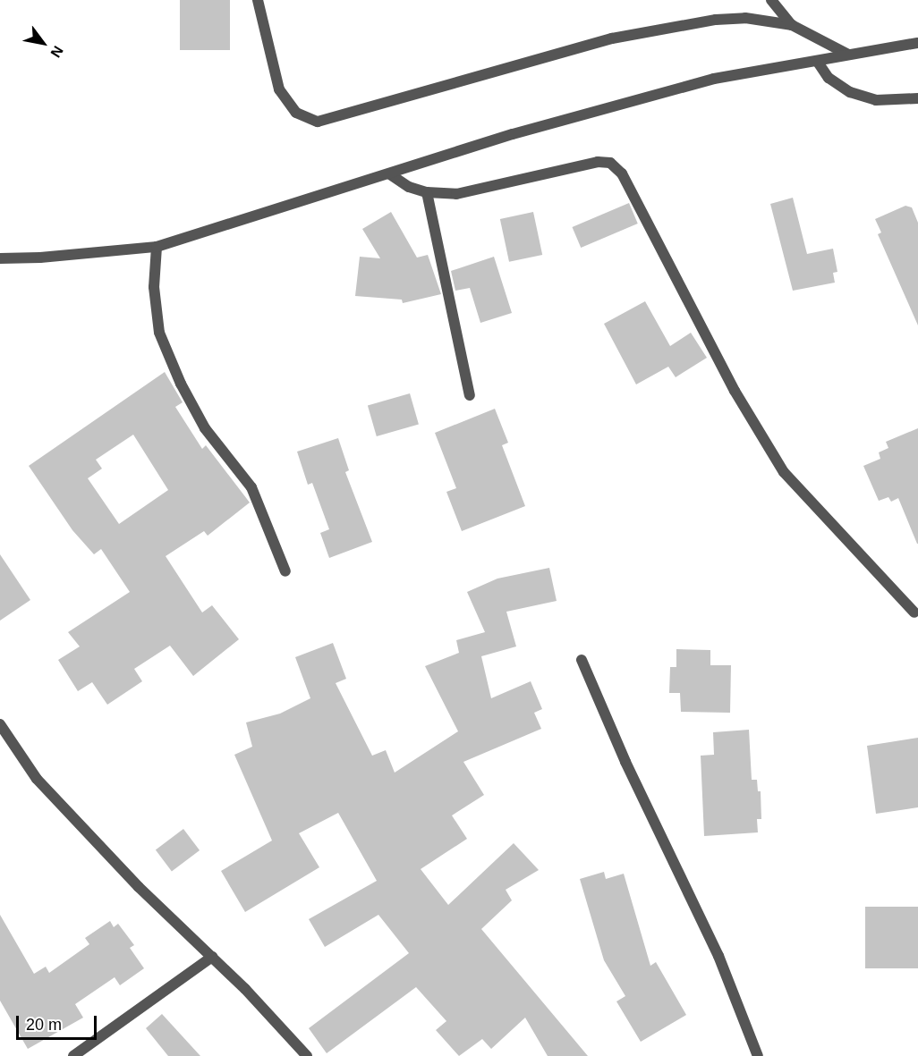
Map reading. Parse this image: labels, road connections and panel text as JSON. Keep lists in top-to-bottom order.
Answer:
{
  "scale_bar": "20 m",
  "north": "bottom right"
}
